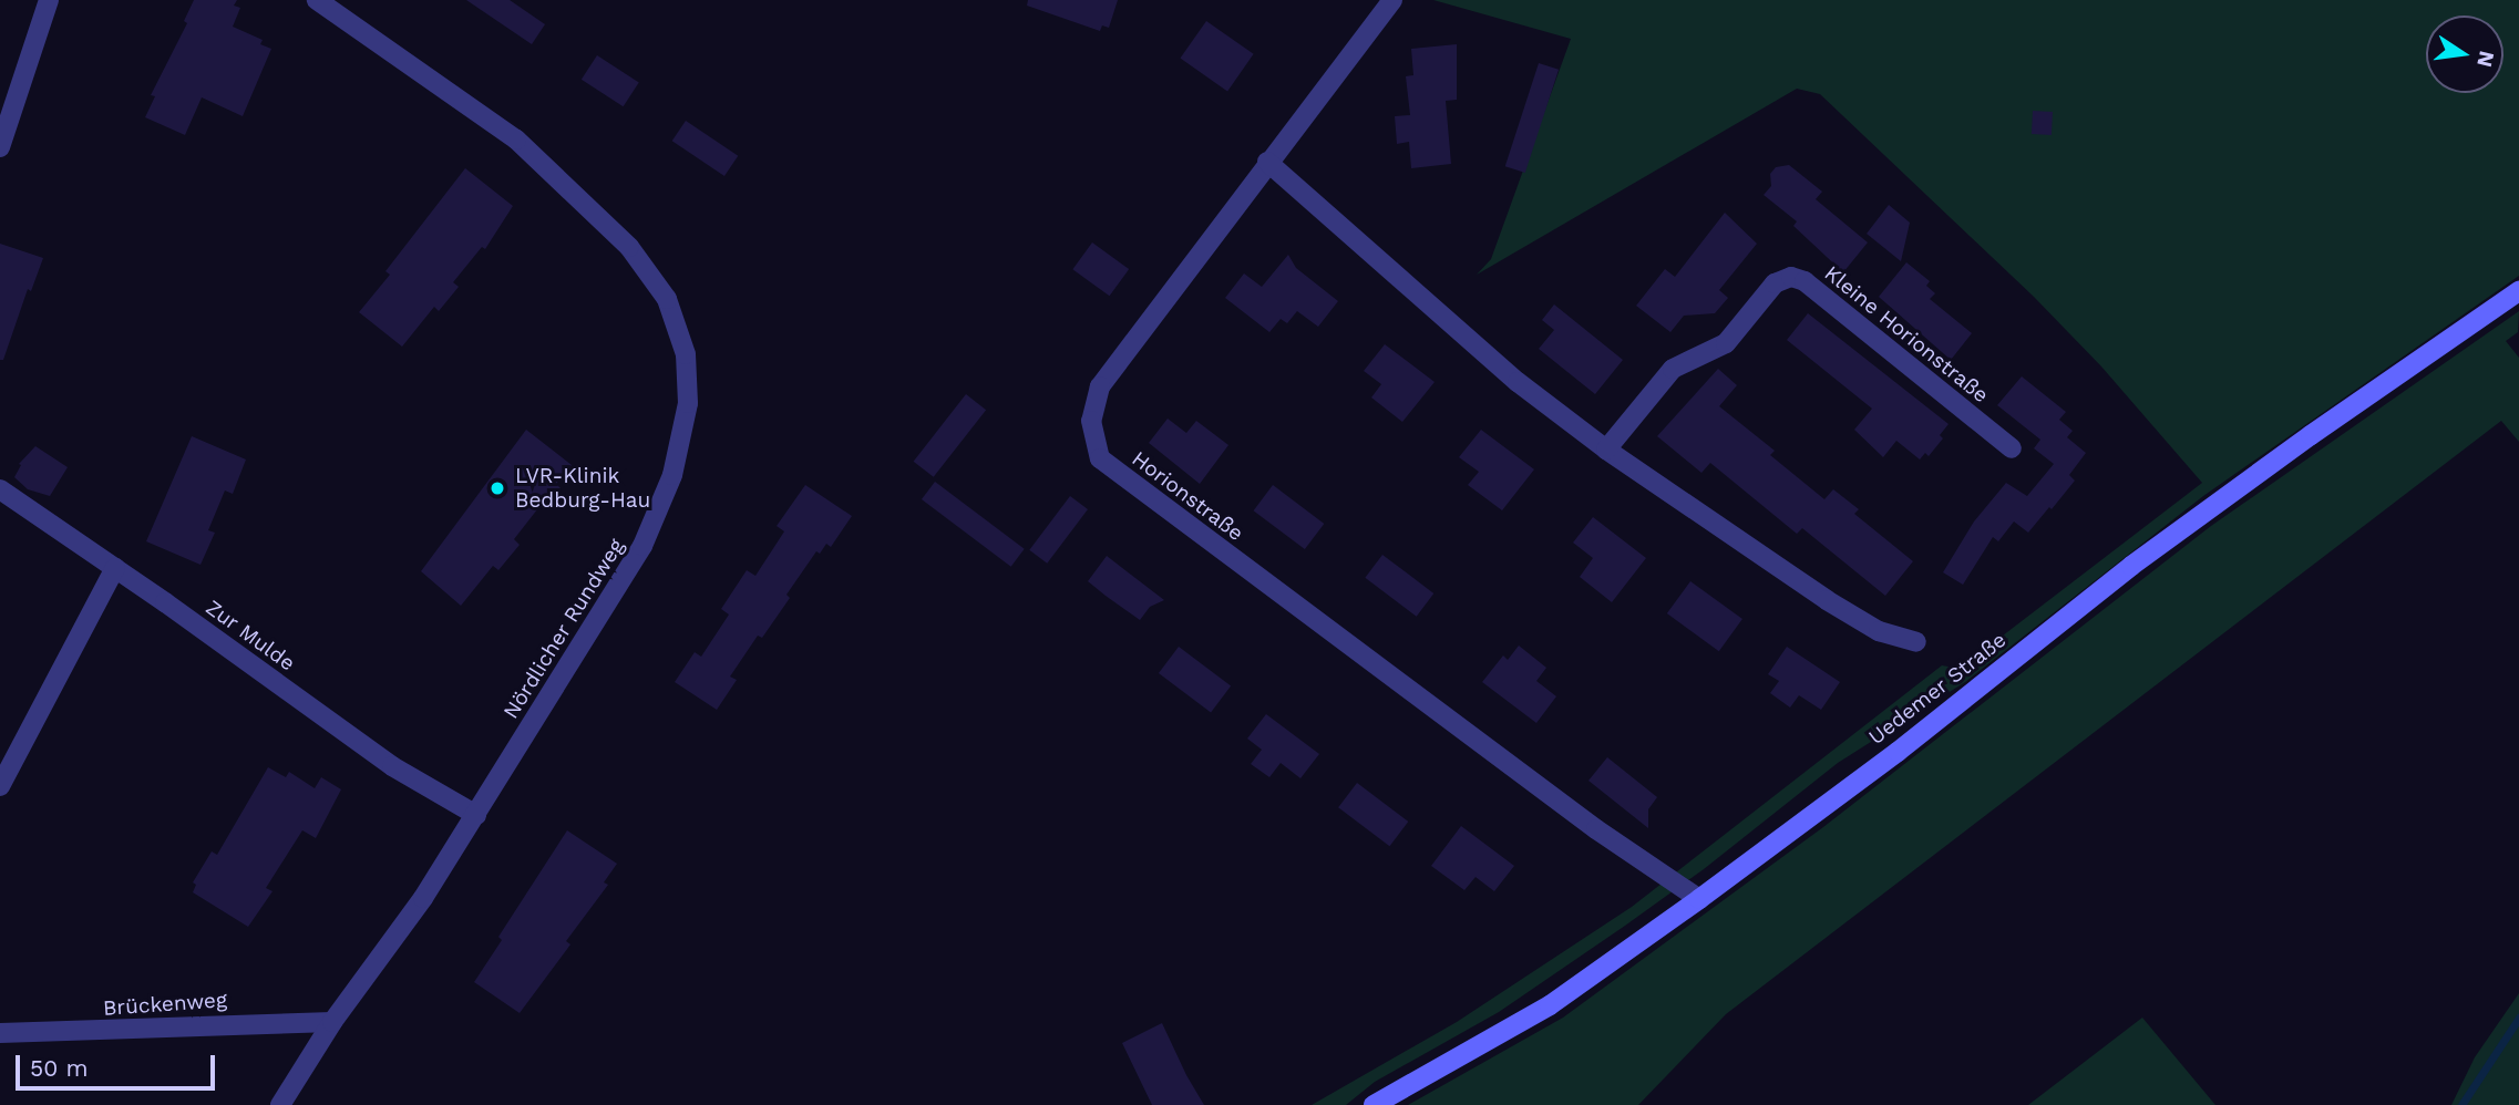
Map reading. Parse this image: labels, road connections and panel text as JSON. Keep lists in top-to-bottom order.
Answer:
{
  "streets": {
    "main road": ["Uedemer Straße"],
    "street": [
      "Kleine Horionstraße",
      "Horionstraße",
      "Nördlicher Rundweg",
      "Zur Mulde",
      "Brückenweg"
    ]
  },
  "crossings": [
    ["Horionstraße", "Uedemer Straße"],
    ["Nördlicher Rundweg", "Zur Mulde"],
    ["Nördlicher Rundweg", "Brückenweg"]
  ],
  "places": ["LVR-Klinik Bedburg-Hau"],
  "scale_bar": "50 m",
  "north": "right"
}
